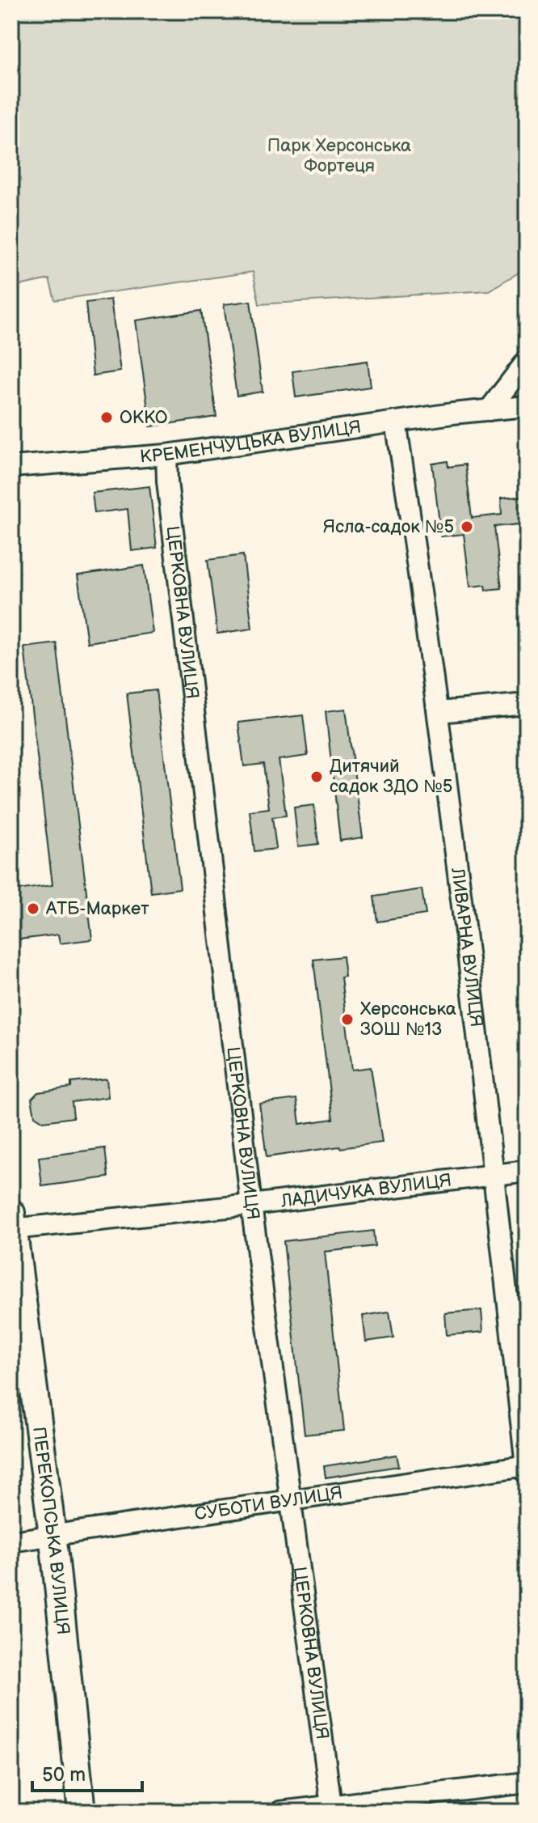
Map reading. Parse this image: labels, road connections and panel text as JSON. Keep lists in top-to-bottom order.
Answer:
{
  "streets": {
    "main road": ["ПЕРЕКОПСЬКА ВУЛИЦЯ"],
    "street": [
      "КРЕМЕНЧУЦЬКА ВУЛИЦЯ",
      "ЦЕРКОВНА ВУЛИЦЯ",
      "ЛИВАРНА ВУЛИЦЯ",
      "ЛАДИЧУКА ВУЛИЦЯ",
      "СУБОТИ ВУЛИЦЯ"
    ]
  },
  "crossings": [
    ["КРЕМЕНЧУЦЬКА ВУЛИЦЯ", "ЦЕРКОВНА ВУЛИЦЯ"],
    ["КРЕМЕНЧУЦЬКА ВУЛИЦЯ", "ЛИВАРНА ВУЛИЦЯ"],
    ["ЦЕРКОВНА ВУЛИЦЯ", "ЛАДИЧУКА ВУЛИЦЯ"],
    ["ЦЕРКОВНА ВУЛИЦЯ", "СУБОТИ ВУЛИЦЯ"],
    ["ЛИВАРНА ВУЛИЦЯ", "ЛАДИЧУКА ВУЛИЦЯ"],
    ["ЛИВАРНА ВУЛИЦЯ", "СУБОТИ ВУЛИЦЯ"],
    ["ЛАДИЧУКА ВУЛИЦЯ", "ПЕРЕКОПСЬКА ВУЛИЦЯ"],
    ["СУБОТИ ВУЛИЦЯ", "ПЕРЕКОПСЬКА ВУЛИЦЯ"]
  ],
  "parks": ["Парк Херсонська Фортеця"],
  "places": [
    "ОККО",
    "Ясла-садок №5",
    "Дитячий садок ЗДО №5",
    "АТБ-Маркет",
    "Херсонська ЗОШ №13"
  ],
  "scale_bar": "50 m"
}
